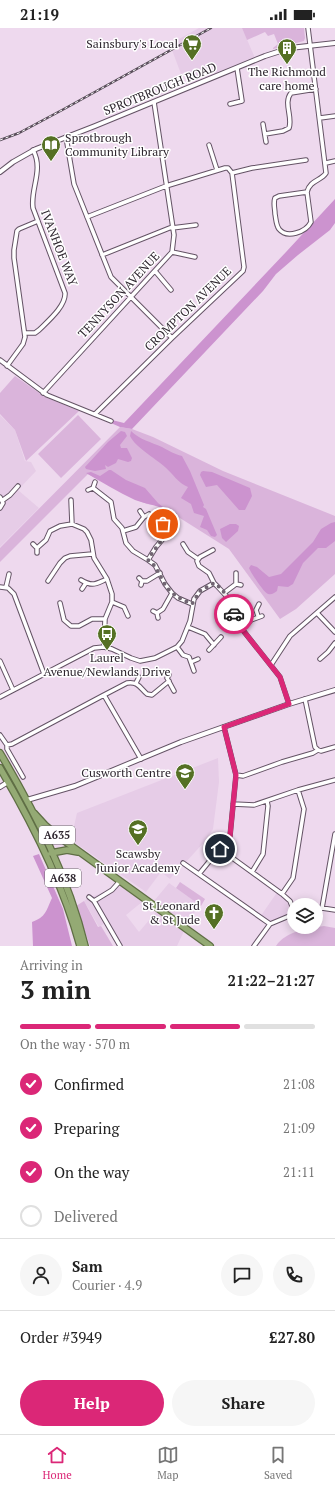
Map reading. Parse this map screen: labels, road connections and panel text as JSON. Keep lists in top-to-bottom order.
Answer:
{
  "streets": {
    "highway": ["A635", "A638"],
    "street": [
      "SPROTBROUGH ROAD",
      "IVANHOE WAY",
      "TENNYSON AVENUE",
      "CROMPTON AVENUE"
    ]
  },
  "crossings": [
    ["SPROTBROUGH ROAD", "IVANHOE WAY"],
    ["SPROTBROUGH ROAD", "TENNYSON AVENUE"],
    ["A635", "A638"]
  ],
  "places": {
    "supermarket": ["Sainsbury's Local"],
    "building": ["The Richmond care home"],
    "library": ["Sprotbrough Community Library"],
    "bus stop": ["Laurel Avenue/Newlands Drive"],
    "school or university": ["Cusworth Centre", "Scawsby Junior Academy"],
    "church": ["St Leonard & St Jude"]
  },
  "page": {
    "status": "21:19",
    "heading": ["3 min", "Arriving in", "21:22–21:27"],
    "panel": [
      "Sam",
      "Courier · 4.9",
      "Order #3949",
      "£27.80"
    ],
    "bar": "On the way · 570 m",
    "list": [
      ["Confirmed", "21:08"],
      ["Preparing", "21:09"],
      ["On the way", "21:11"],
      "Delivered"
    ],
    "buttons": ["Help", "Share"],
    "tabs": ["Home", "Map", "Saved"]
  }
}
